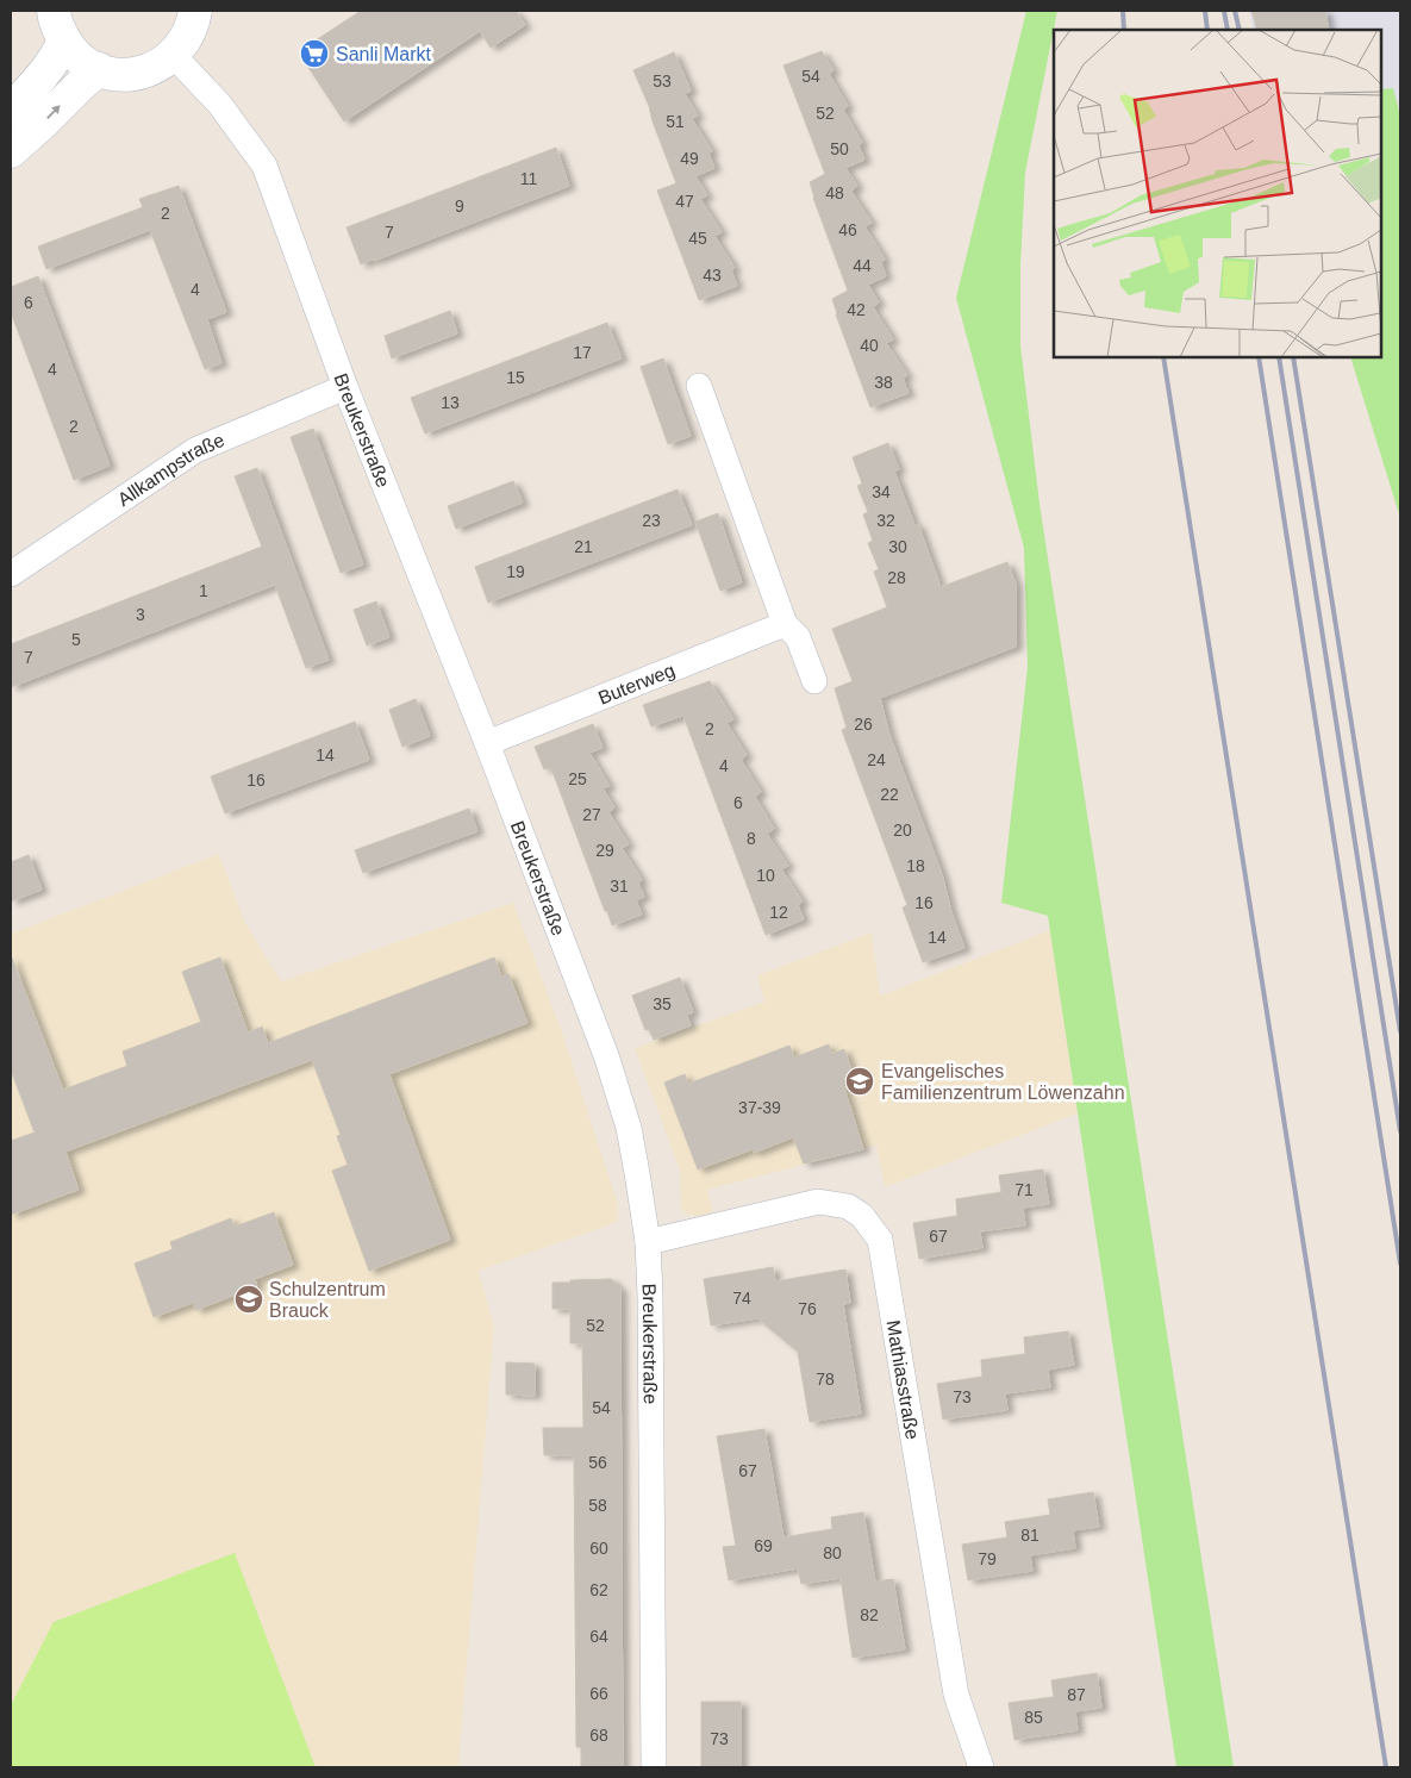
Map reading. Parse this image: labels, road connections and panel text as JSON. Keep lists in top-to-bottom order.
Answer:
{
  "streets": {
    "street": [
      "Breukerstraße",
      "Allkampstraße",
      "Buterweg",
      "Mathiasstraße"
    ]
  },
  "crossings": [
    ["Breukerstraße", "Allkampstraße"],
    ["Breukerstraße", "Buterweg"],
    ["Breukerstraße", "Mathiasstraße"]
  ],
  "places": {
    "supermarket": ["Sanli Markt"],
    "school or university": ["Evangelisches Familienzentrum Löwenzahn", "Schulzentrum Brauck"]
  },
  "house_numbers": [
    "54",
    "53",
    "52",
    "51",
    "50",
    "49",
    "11",
    "48",
    "47",
    "9",
    "2",
    "46",
    "7",
    "45",
    "44",
    "43",
    "4",
    "6",
    "42",
    "40",
    "17",
    "4",
    "15",
    "38",
    "13",
    "2",
    "34",
    "23",
    "32",
    "21",
    "30",
    "19",
    "28",
    "1",
    "3",
    "5",
    "7",
    "26",
    "2",
    "14",
    "24",
    "4",
    "25",
    "16",
    "22",
    "6",
    "27",
    "20",
    "8",
    "29",
    "18",
    "10",
    "31",
    "16",
    "12",
    "14",
    "35",
    "37-39",
    "71",
    "67",
    "74",
    "76",
    "52",
    "78",
    "73",
    "54",
    "56",
    "67",
    "58",
    "81",
    "69",
    "60",
    "80",
    "79",
    "62",
    "82",
    "64",
    "66",
    "87",
    "85",
    "68",
    "73"
  ]
}
